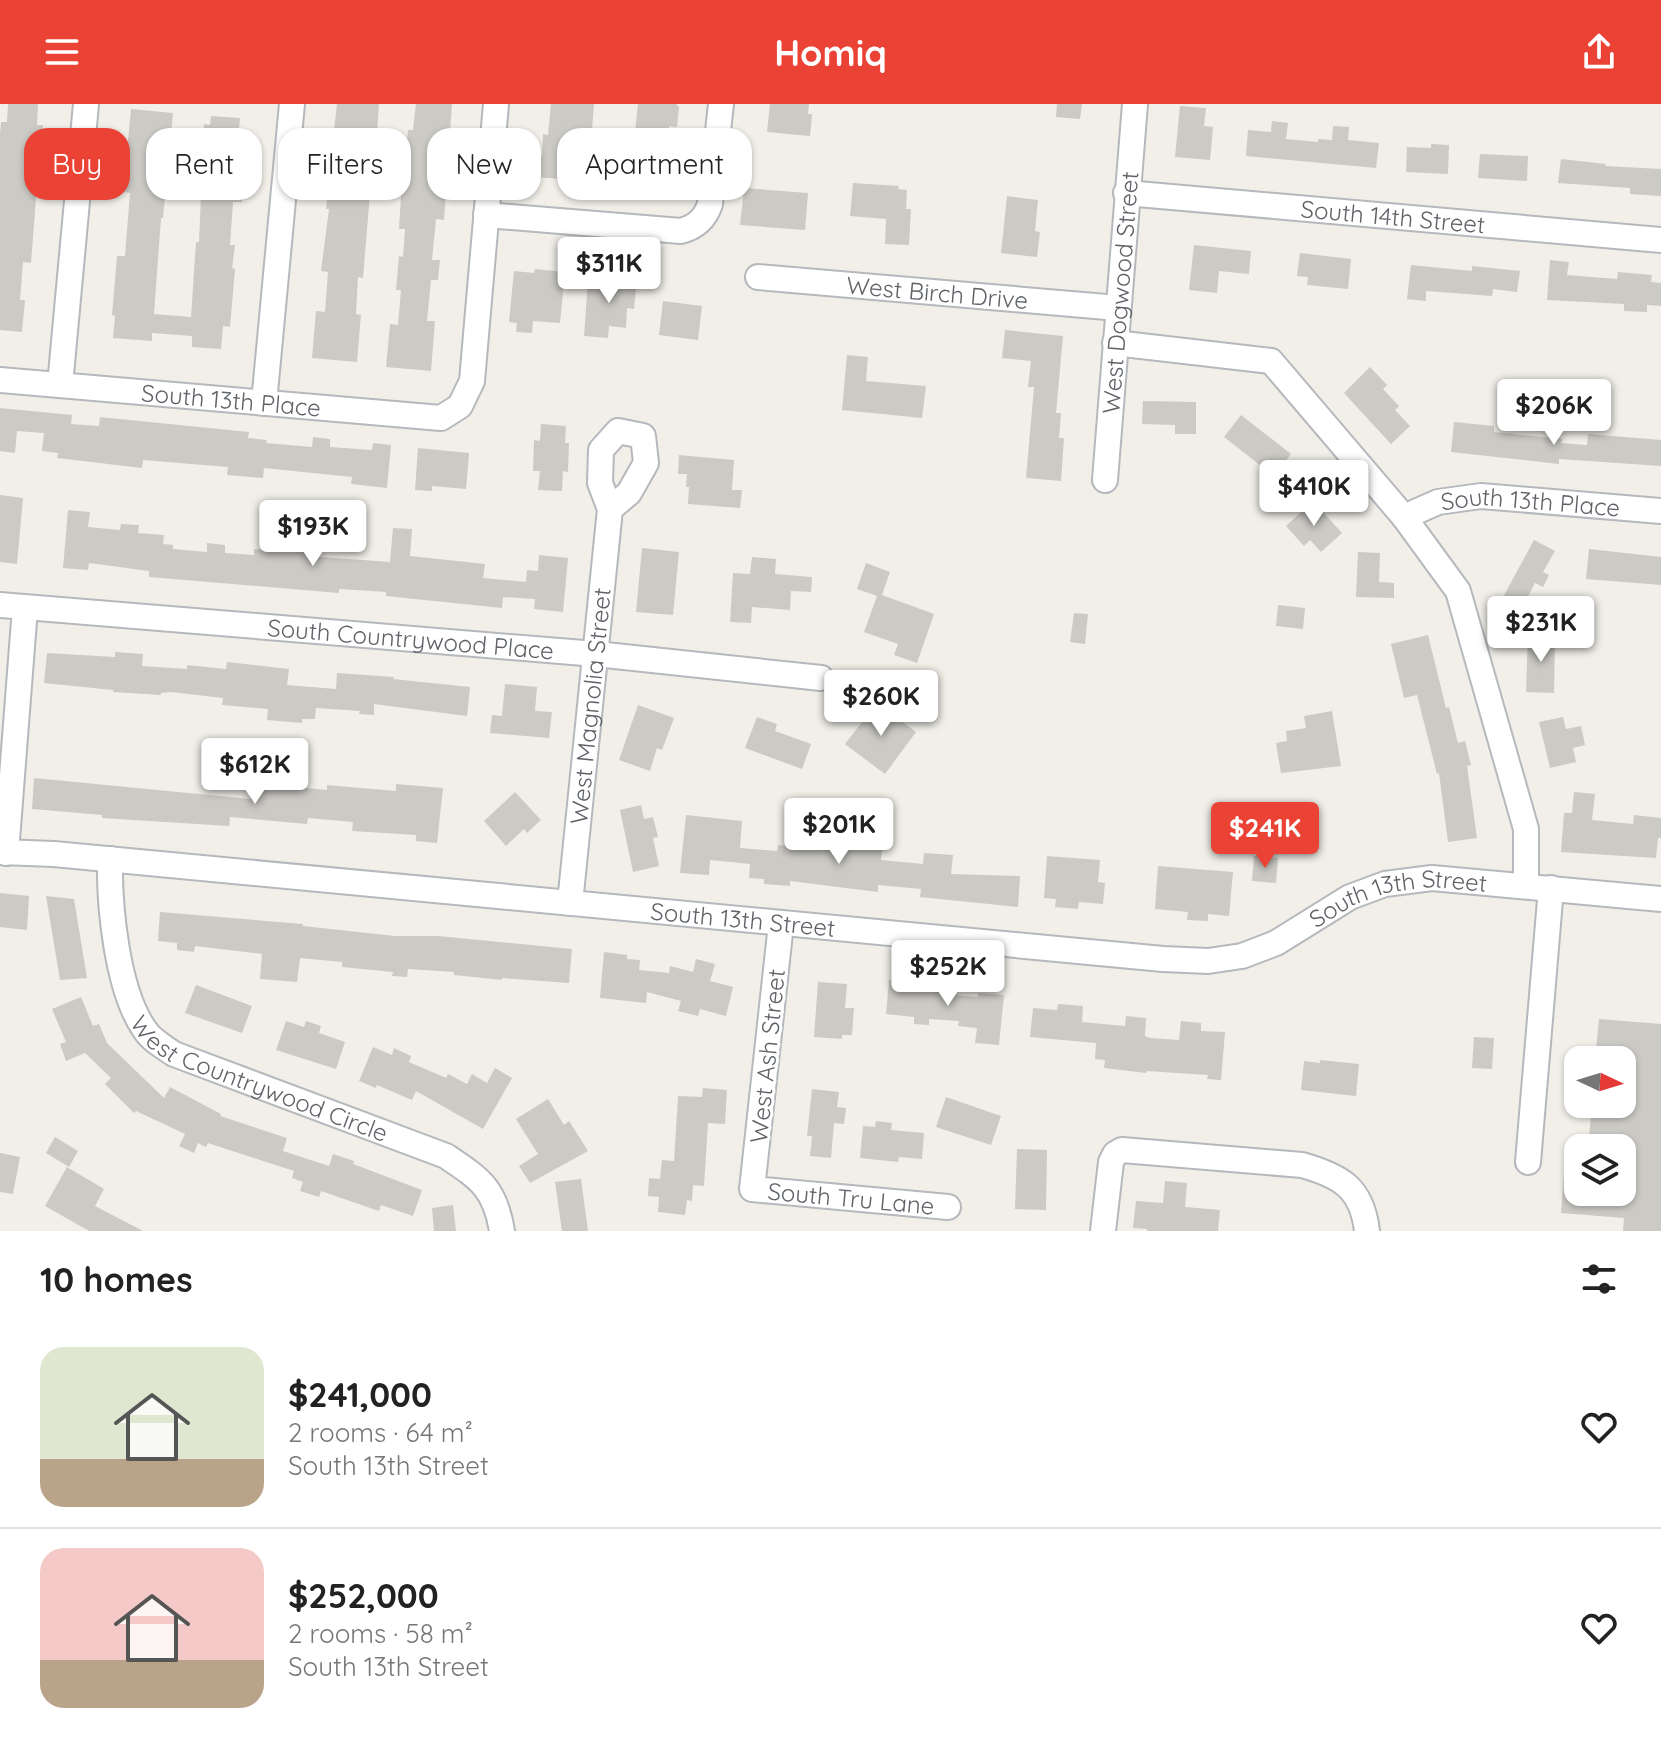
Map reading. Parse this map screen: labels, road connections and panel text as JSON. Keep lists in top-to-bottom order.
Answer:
{
  "streets": {
    "street": [
      "South 14th Street",
      "West Birch Drive",
      "West Dogwood Street",
      "South 13th Place",
      "South Countrywood Place",
      "West Magnolia Street",
      "South 13th Street",
      "West Ash Street",
      "West Countrywood Circle",
      "South Tru Lane"
    ]
  },
  "crossings": [
    ["South 14th Street", "West Dogwood Street"],
    ["West Birch Drive", "West Dogwood Street"],
    ["South Countrywood Place", "West Magnolia Street"],
    ["West Magnolia Street", "South 13th Street"],
    ["South 13th Street", "West Ash Street"],
    ["South 13th Street", "West Countrywood Circle"],
    ["West Ash Street", "South Tru Lane"]
  ],
  "north": "right",
  "page": {
    "header": "Homiq",
    "chip": [
      "Buy",
      "Rent",
      "Filters",
      "New",
      "Apartment"
    ],
    "price": [
      "$311K",
      "$206K",
      "$410K",
      "$193K",
      "$231K",
      "$260K",
      "$612K",
      "$201K",
      "$241K",
      "$252K"
    ],
    "heading": "10 homes",
    "list": [
      {
        "name": "$241,000",
        "note": "2 rooms · 64 m² · South 13th Street"
      },
      {
        "name": "$252,000",
        "note": "2 rooms · 58 m² · South 13th Street"
      }
    ]
  }
}
